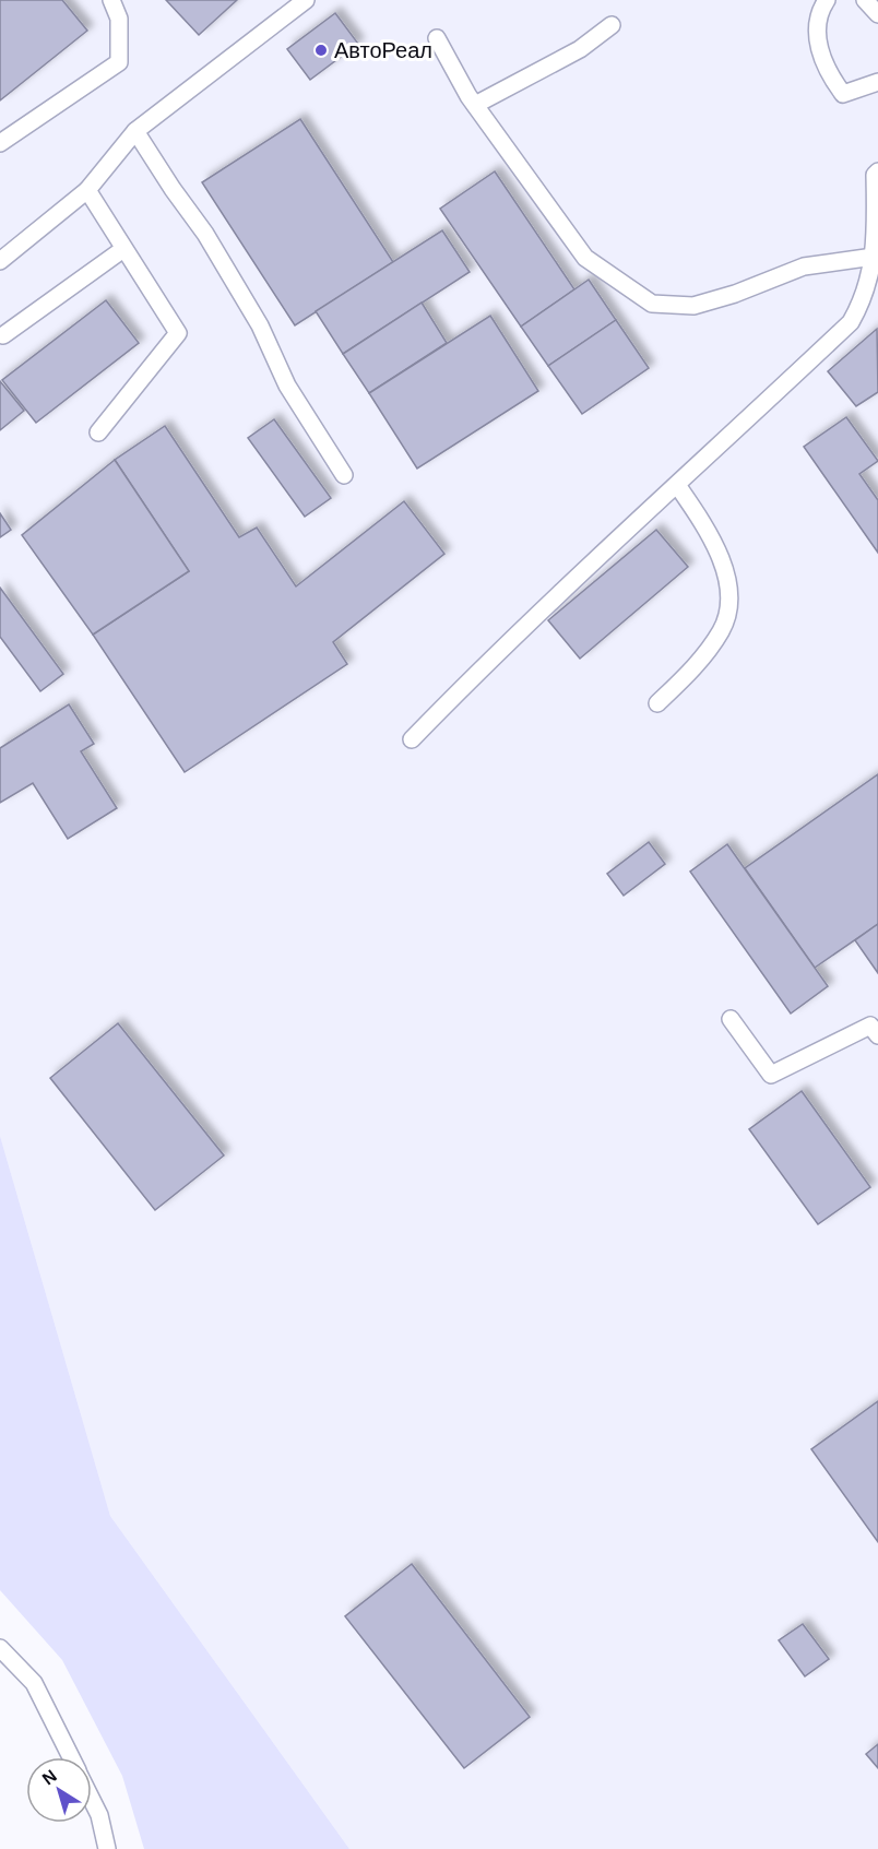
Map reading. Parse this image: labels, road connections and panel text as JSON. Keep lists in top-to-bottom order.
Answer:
{
  "places": ["АвтоРеал"],
  "north": "top left"
}
